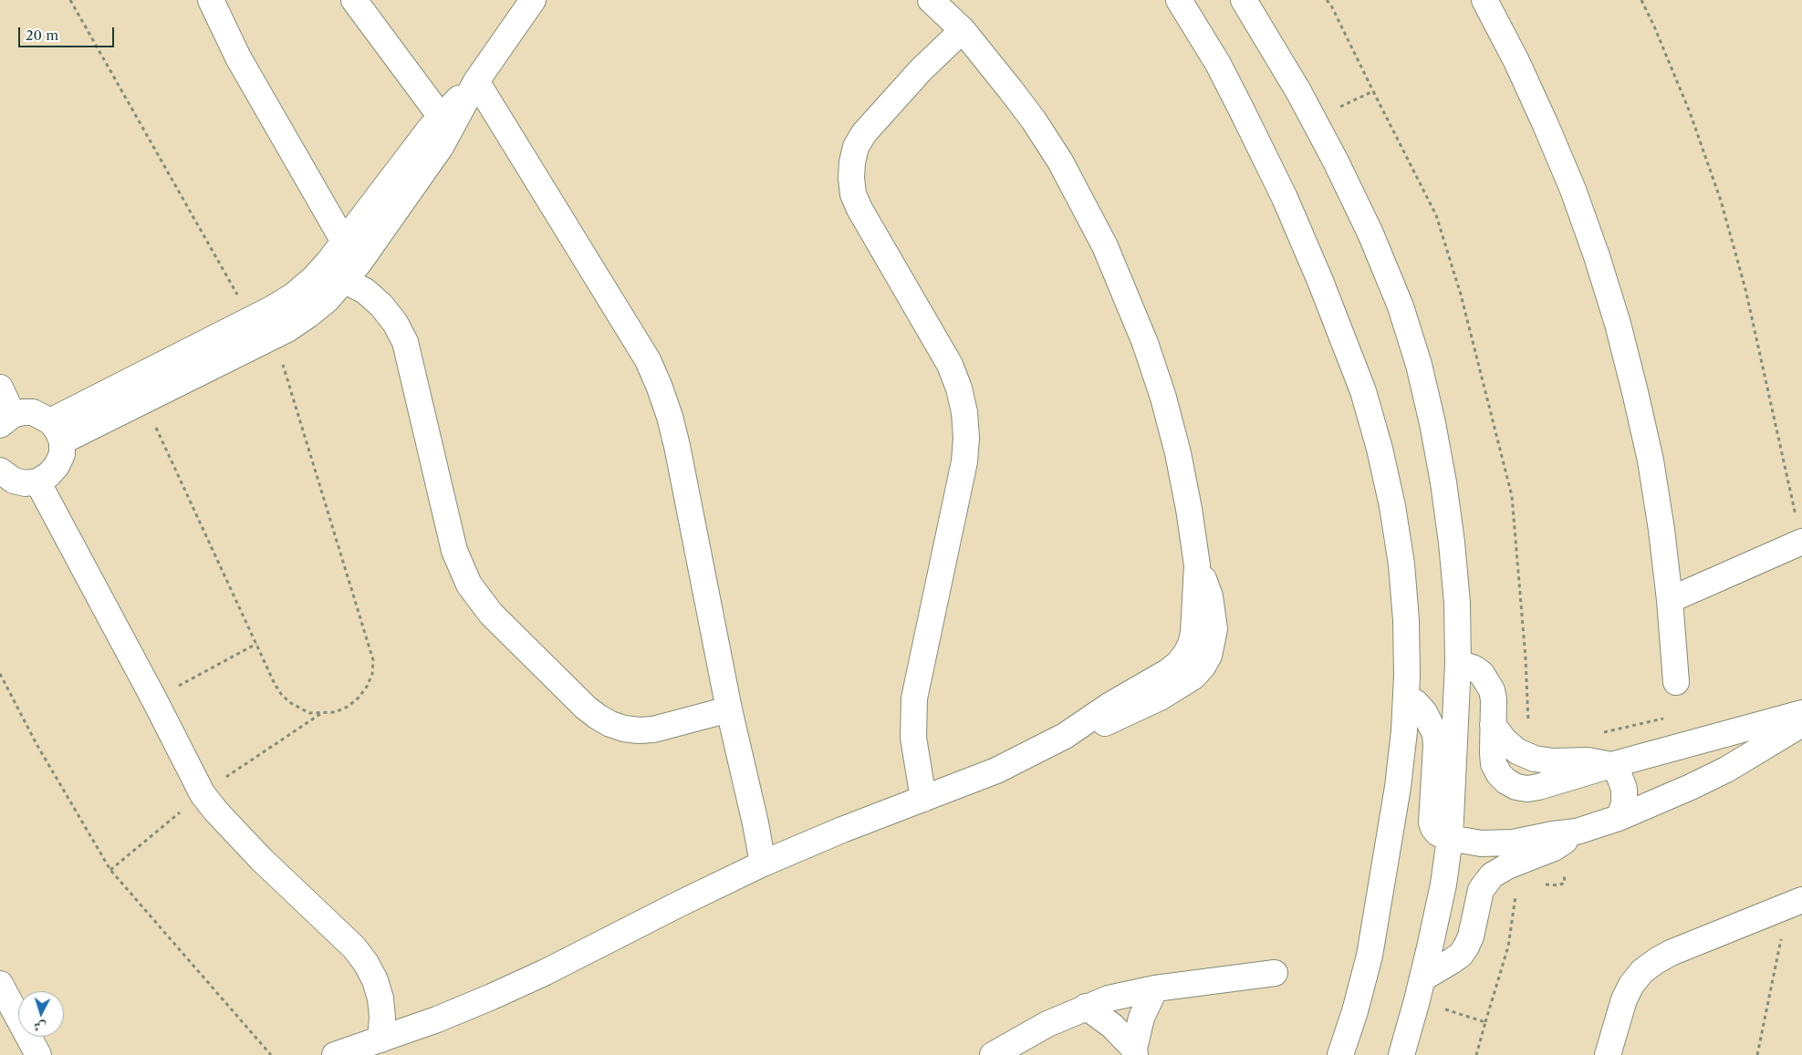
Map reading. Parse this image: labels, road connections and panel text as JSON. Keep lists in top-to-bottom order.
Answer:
{
  "scale_bar": "20 m",
  "north": "bottom"
}
